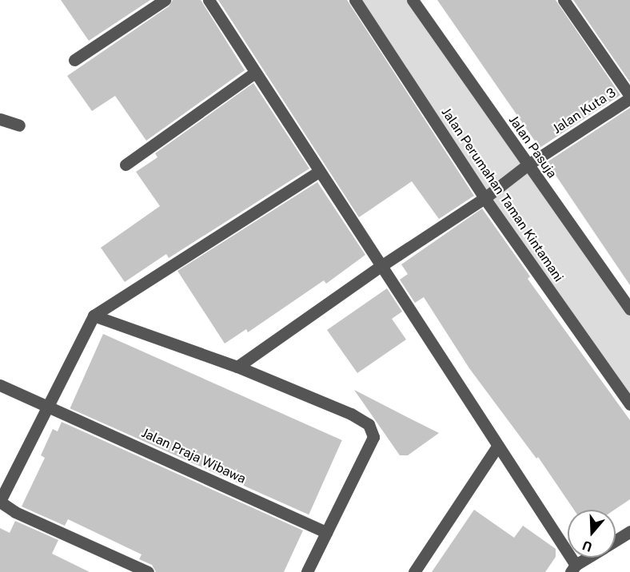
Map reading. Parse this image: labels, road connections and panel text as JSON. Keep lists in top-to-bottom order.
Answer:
{
  "streets": {
    "street": [
      "Jalan Kuta 3",
      "Jalan Pasuja",
      "Jalan Perumahan Taman Kintamani",
      "Jalan Praja Wibawa"
    ]
  },
  "crossings": [
    ["Jalan Kuta 3", "Jalan Pasuja"],
    ["Jalan Kuta 3", "Jalan Perumahan Taman Kintamani"]
  ],
  "north": "bottom"
}
